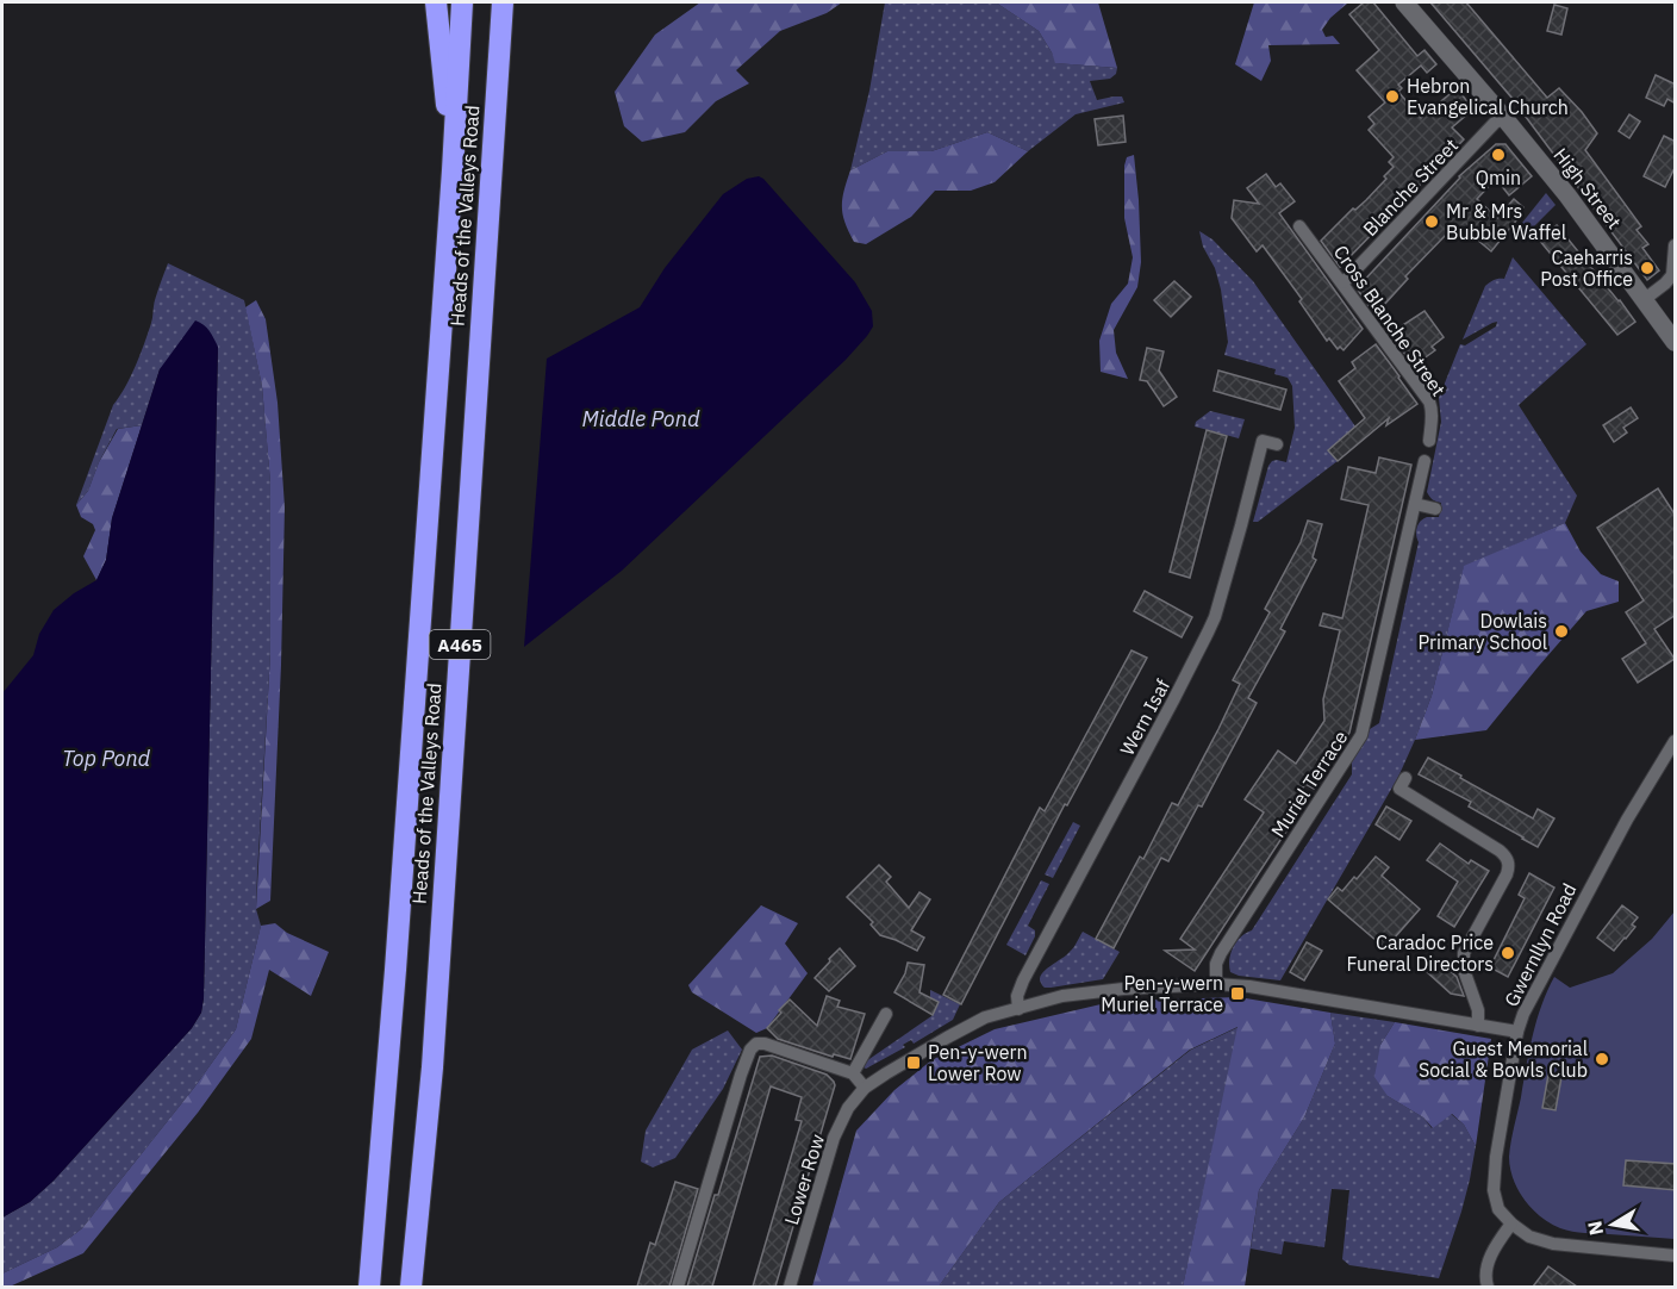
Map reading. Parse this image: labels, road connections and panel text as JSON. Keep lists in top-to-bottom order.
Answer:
{
  "streets": {
    "highway": ["Heads of the Valleys Road", "A465"],
    "street": [
      "Blanche Street",
      "High Street",
      "Cross Blanche Street",
      "Wern Isaf",
      "Muriel Terrace",
      "Gwernllyn Road",
      "Lower Row"
    ]
  },
  "crossings": [
    ["Blanche Street", "High Street"],
    ["Blanche Street", "Cross Blanche Street"]
  ],
  "water": ["Middle Pond", "Top Pond"],
  "places": {
    "other": [
      "Hebron Evangelical Church",
      "Qmin",
      "Mr & Mrs Bubble Waffel",
      "Caeharris Post Office",
      "Dowlais Primary School",
      "Caradoc Price Funeral Directors",
      "Guest Memorial Social & Bowls Club"
    ],
    "transit": ["Pen-y-wern Muriel Terrace", "Pen-y-wern Lower Row"]
  },
  "north": "left"
}
